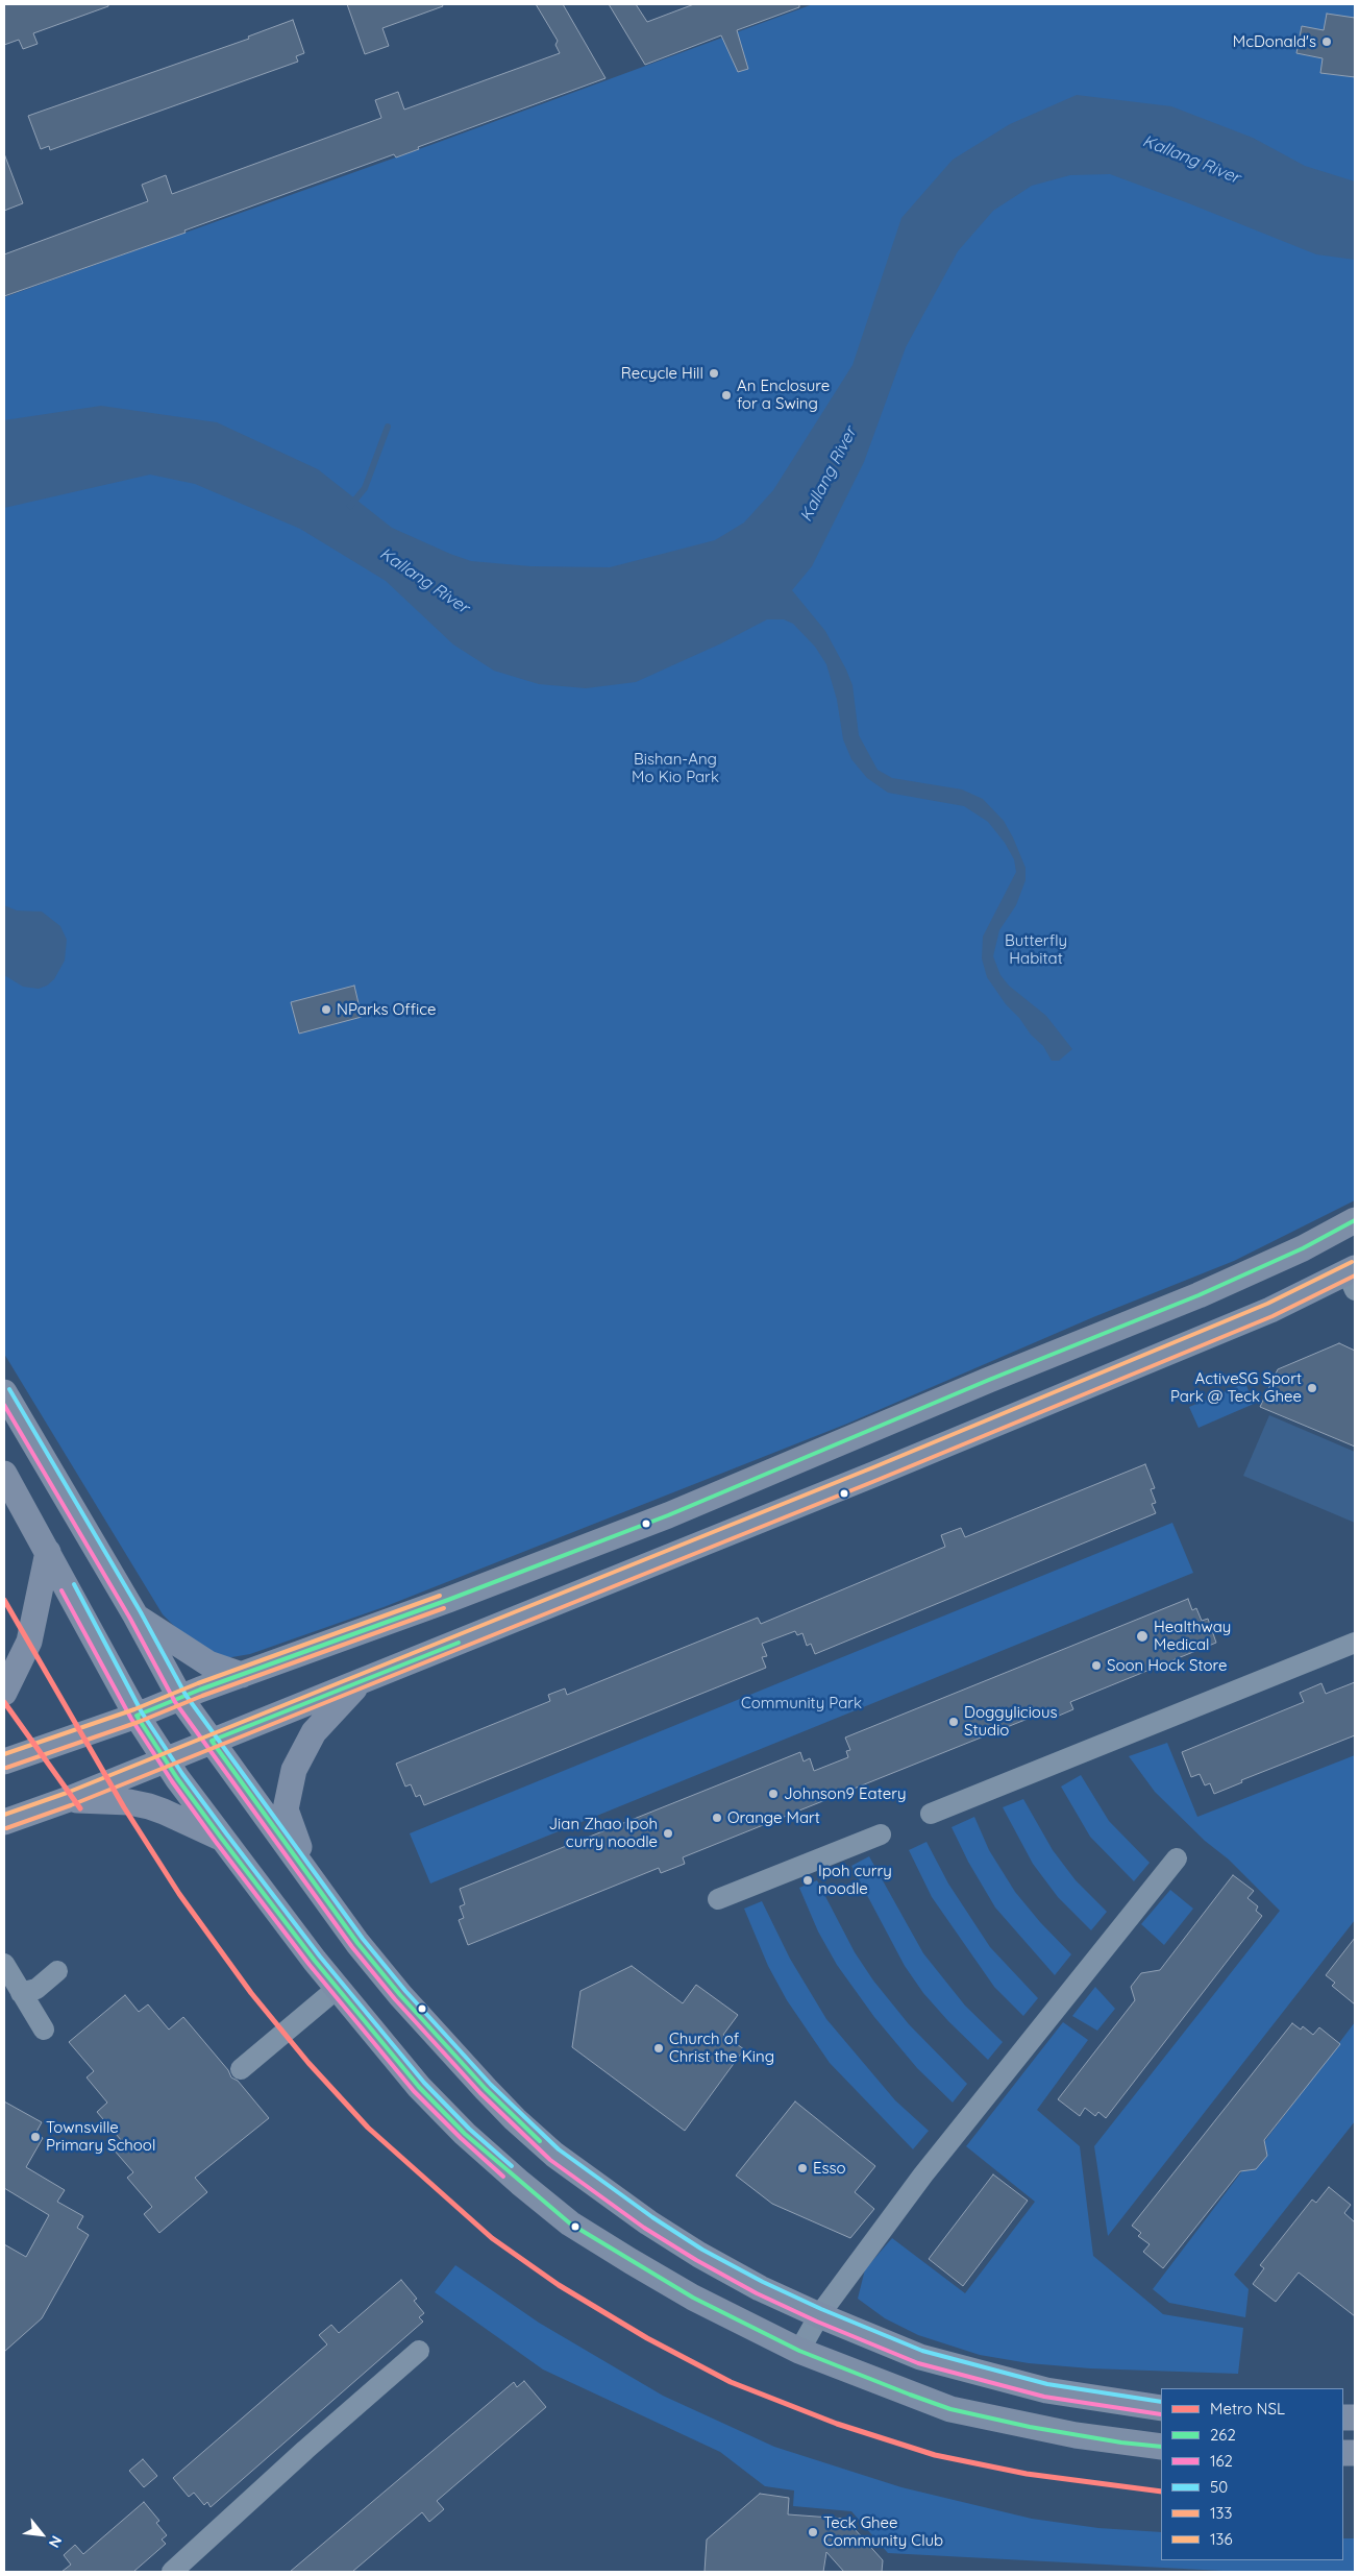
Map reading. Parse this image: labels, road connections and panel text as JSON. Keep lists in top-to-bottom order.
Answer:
{
  "water": ["Kallang River"],
  "parks": ["Bishan-Ang Mo Kio Park", "Butterfly Habitat", "Community Park"],
  "places": [
    "McDonald's",
    "Recycle Hill",
    "An Enclosure for a Swing",
    "NParks Office",
    "ActiveSG Sport Park @ Teck Ghee",
    "Healthway Medical",
    "Soon Hock Store",
    "Doggylicious Studio",
    "Johnson9 Eatery",
    "Orange Mart",
    "Jian Zhao Ipoh curry noodle",
    "Ipoh curry noodle",
    "Church of Christ the King",
    "Townsville Primary School",
    "Esso",
    "Teck Ghee Community Club"
  ],
  "lines": [
    "transit line 262",
    "transit line 136",
    "transit line 133",
    "transit line 50",
    "transit line 162",
    "metro line NSL"
  ],
  "legend": [
    "Metro NSL",
    "262",
    "162",
    "50",
    "133",
    "136"
  ],
  "north": "bottom right"
}
